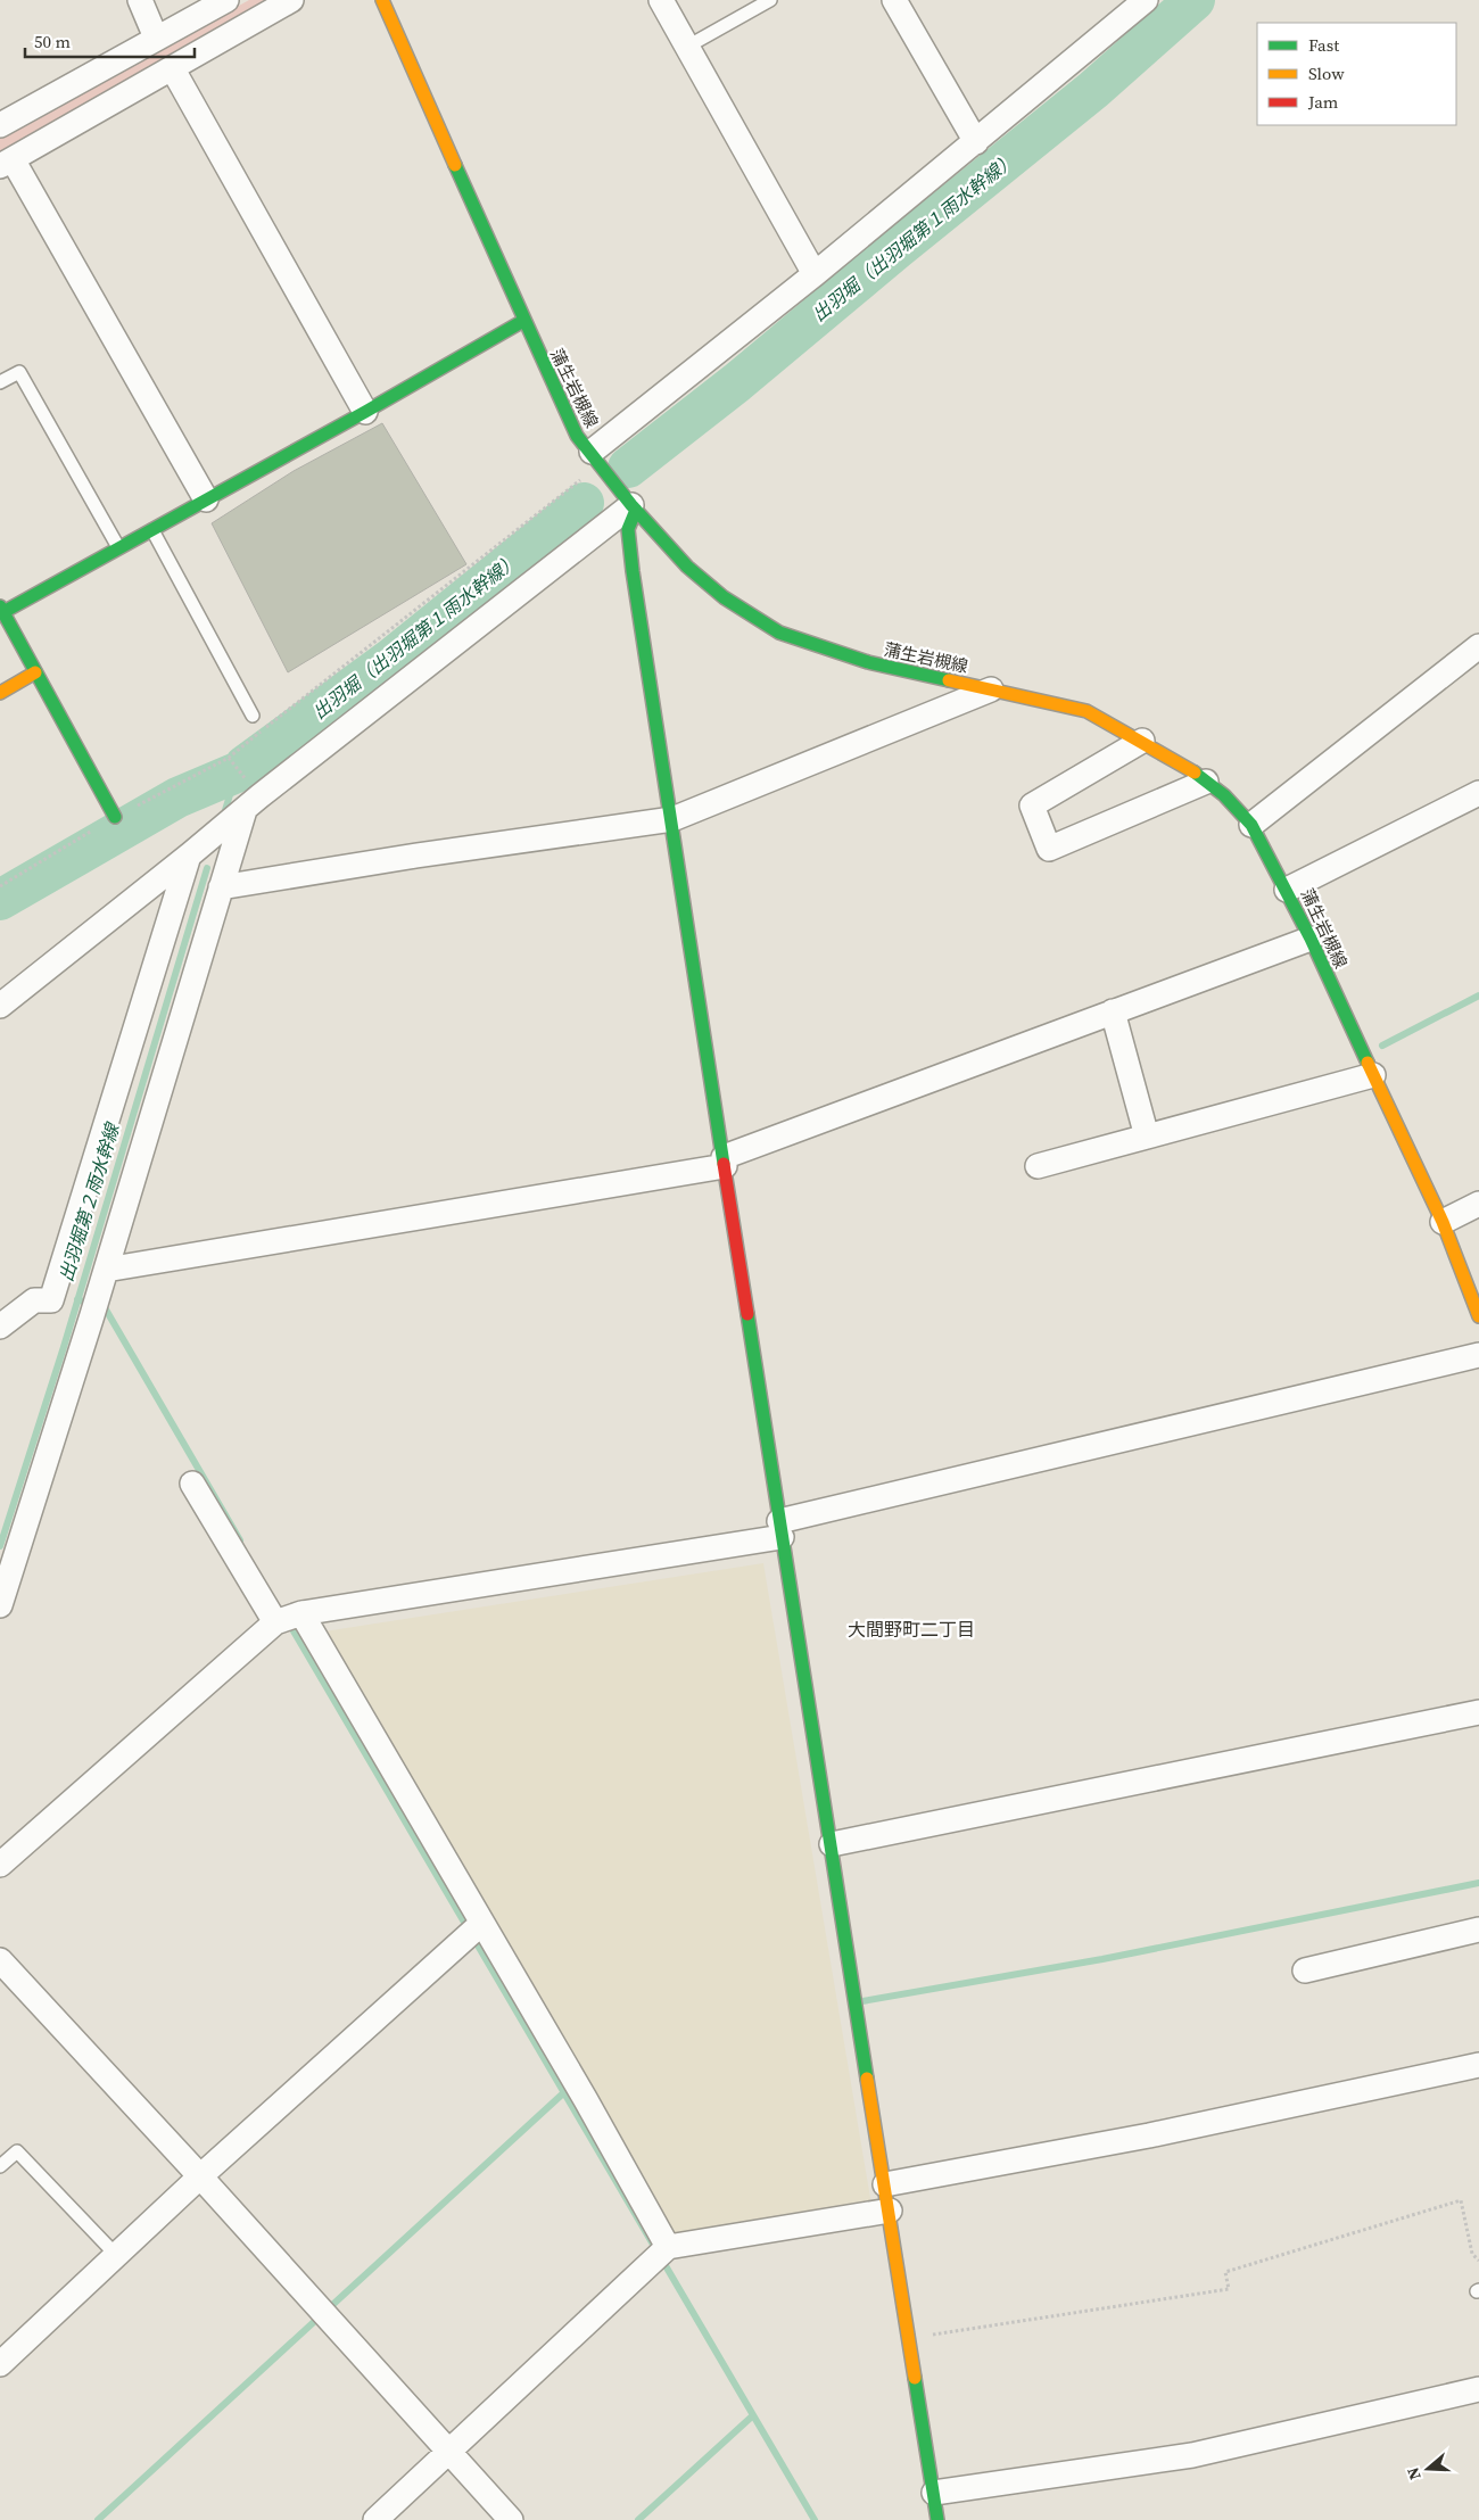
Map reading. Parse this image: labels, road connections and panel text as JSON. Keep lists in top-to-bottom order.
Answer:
{
  "streets": {
    "street": ["蒲生岩槻線"]
  },
  "districts": ["大間野町二丁目"],
  "water": ["出羽堀（出羽堀第１雨水幹線）", "出羽堀第２雨水幹線"],
  "legend": ["Fast", "Slow", "Jam"],
  "scale_bar": "50 m",
  "north": "left"
}
